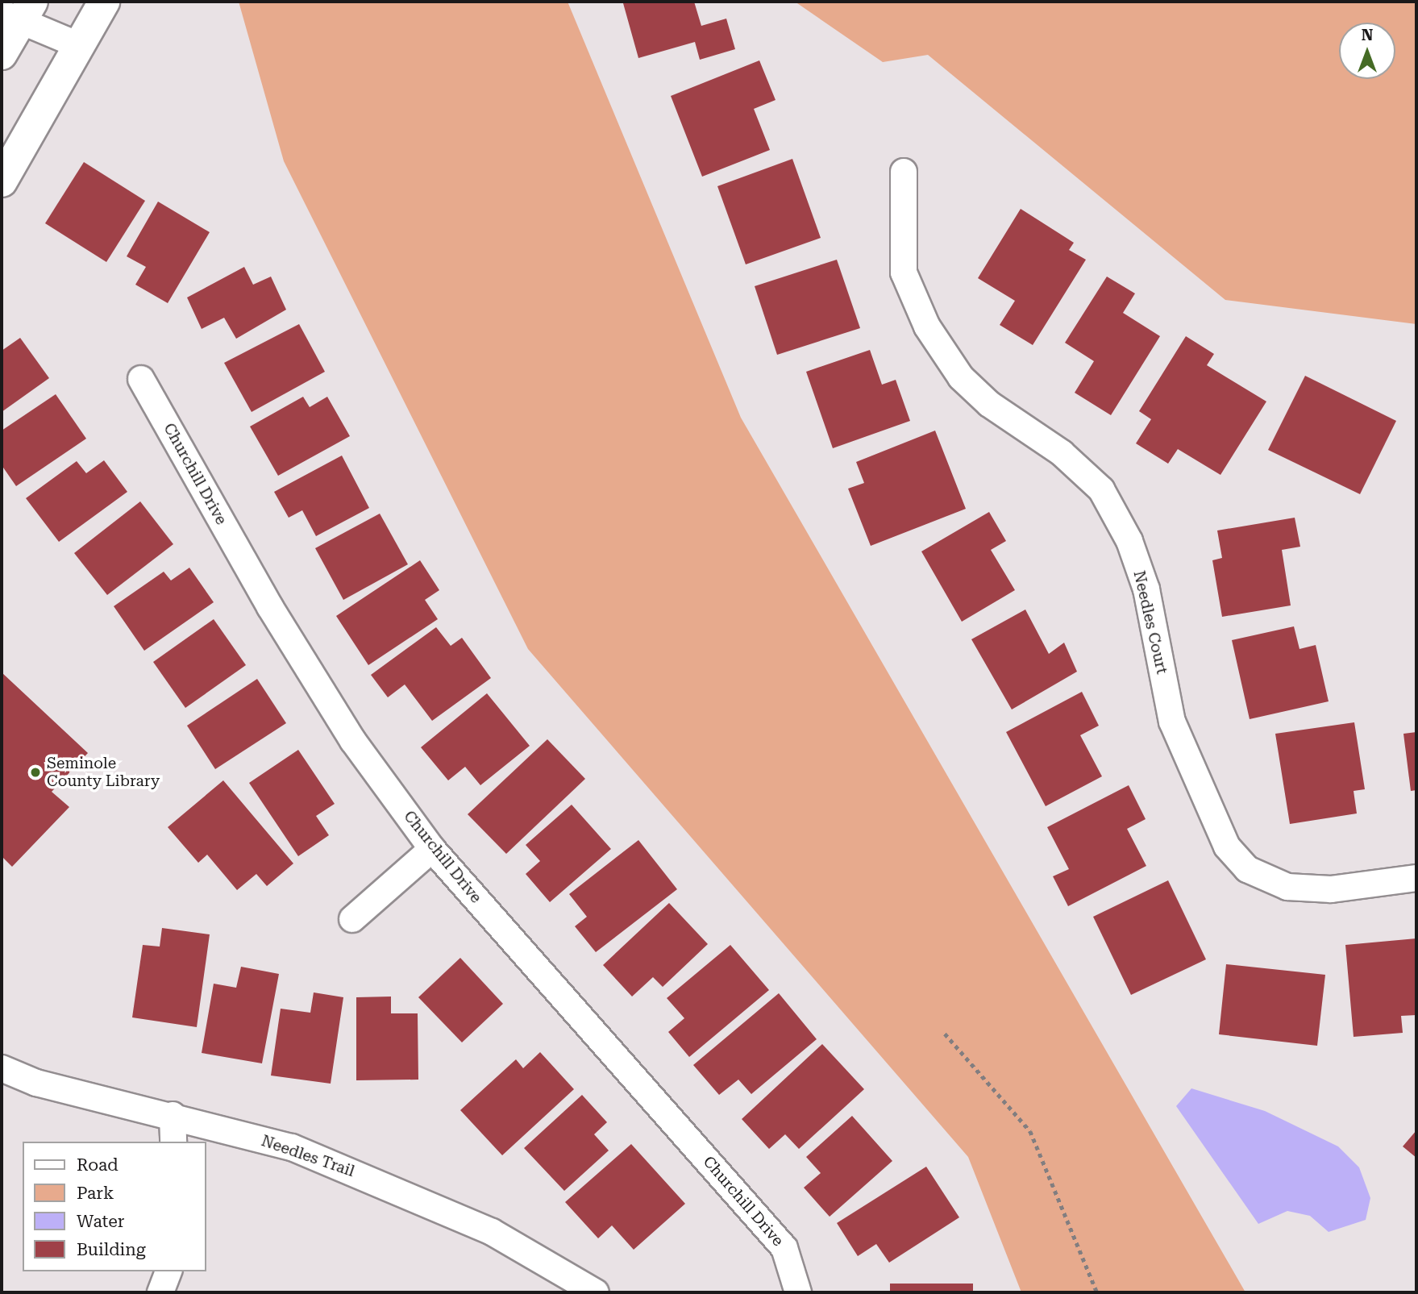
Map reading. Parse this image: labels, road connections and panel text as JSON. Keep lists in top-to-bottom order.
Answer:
{
  "streets": {
    "street": ["Churchill Drive", "Needles Court", "Needles Trail"]
  },
  "places": ["Seminole County Library"],
  "legend": [
    "Road",
    "Park",
    "Water",
    "Building"
  ],
  "north": "top"
}
